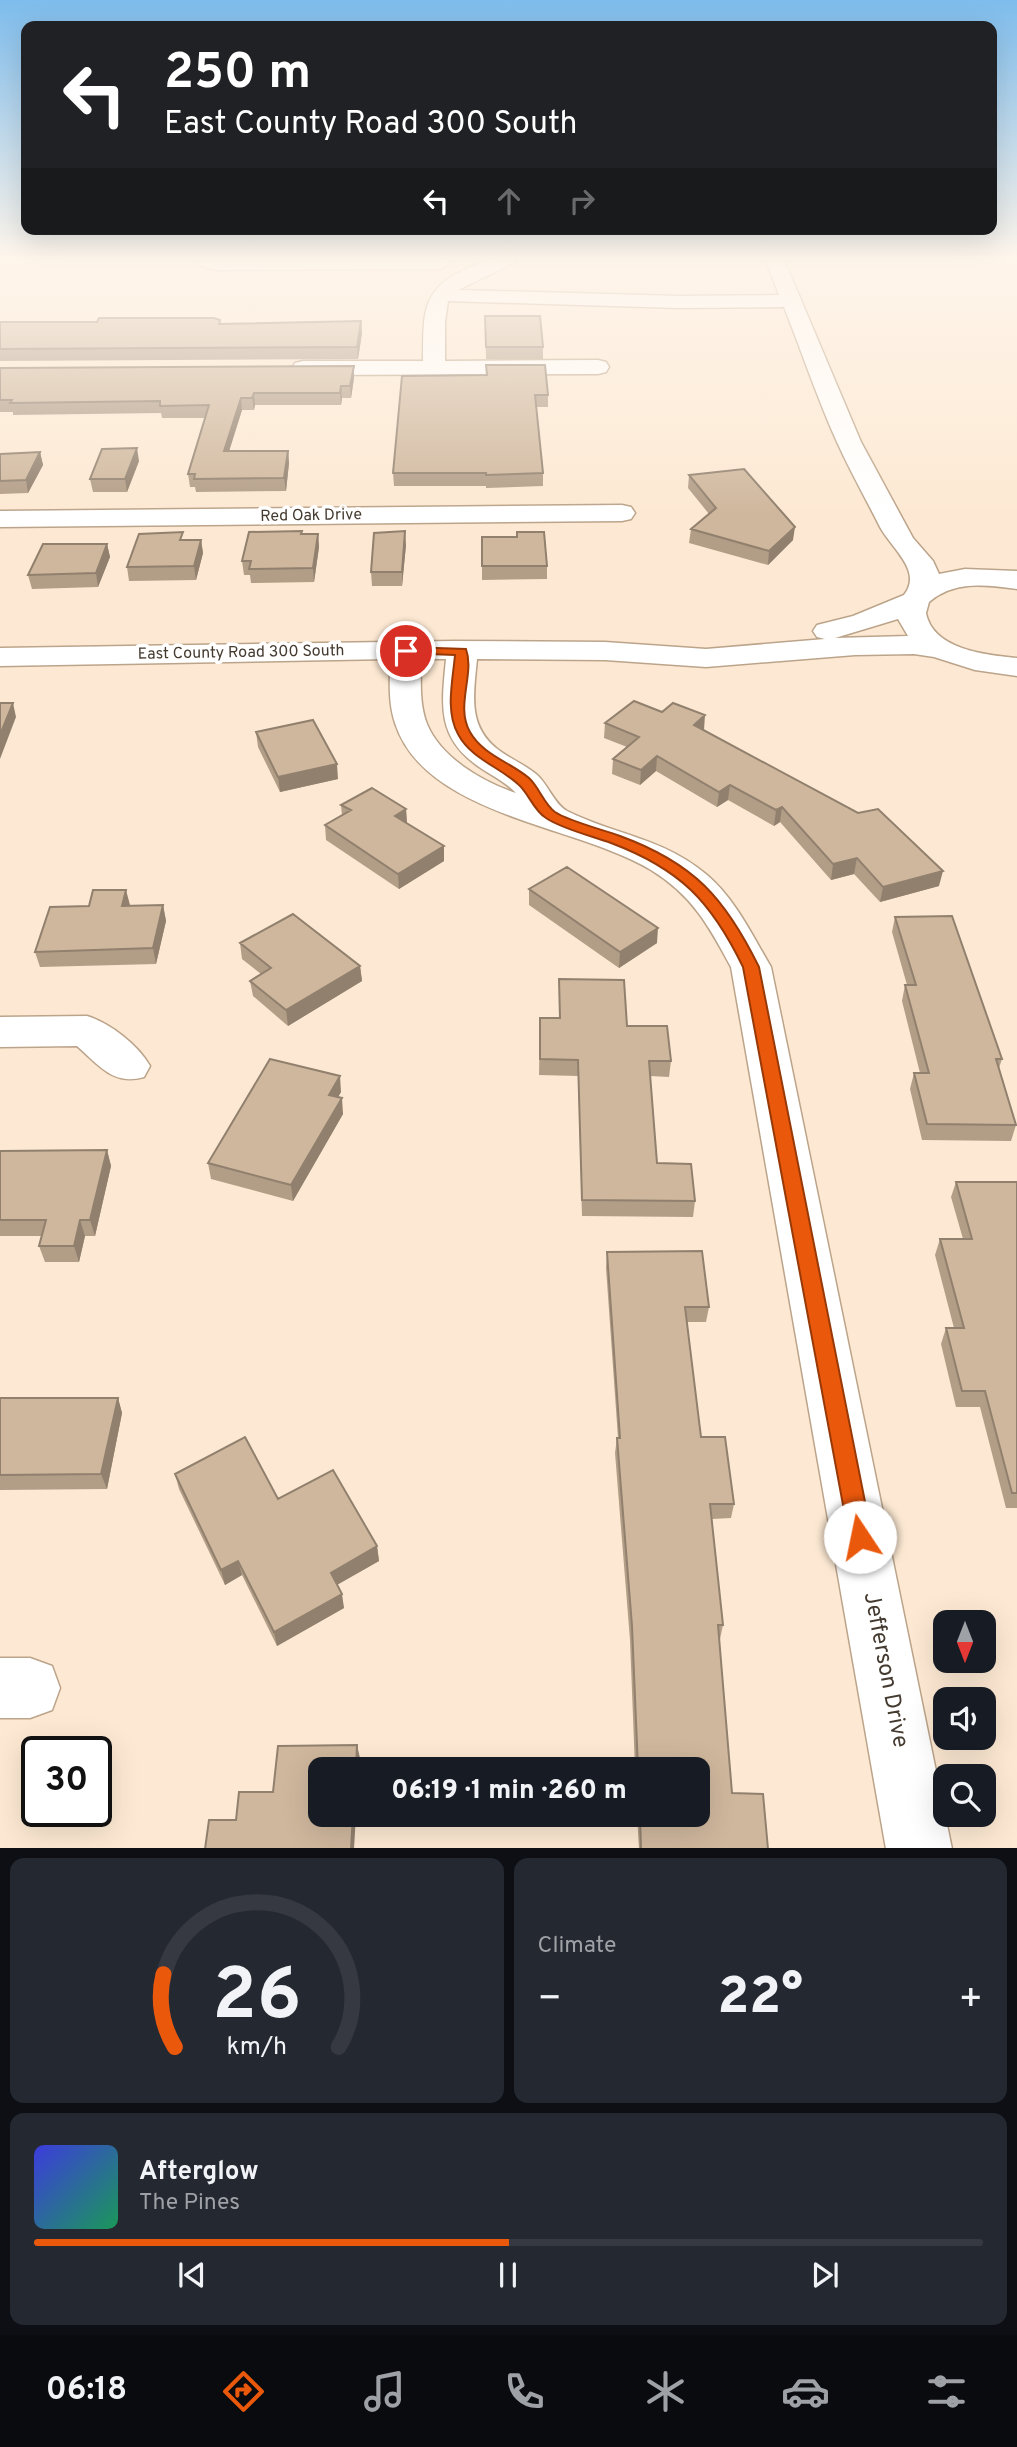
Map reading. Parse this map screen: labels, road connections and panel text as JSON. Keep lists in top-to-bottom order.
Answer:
{
  "streets": {
    "street": ["Red Oak Drive", "East County Road 300 South", "Jefferson Drive"]
  },
  "crossings": [
    ["East County Road 300 South", "Jefferson Drive"]
  ],
  "north": "bottom",
  "page": {
    "turn": ["250 m", "East County Road 300 South"],
    "limit": "30",
    "trip": "06:19 · 1 min · 260 m",
    "tile": "Climate",
    "heat": ["−", "22°", "+"],
    "song": ["Afterglow", "The Pines"],
    "tabs": "06:18",
    "gauge": ["26", "km/h"]
  }
}
